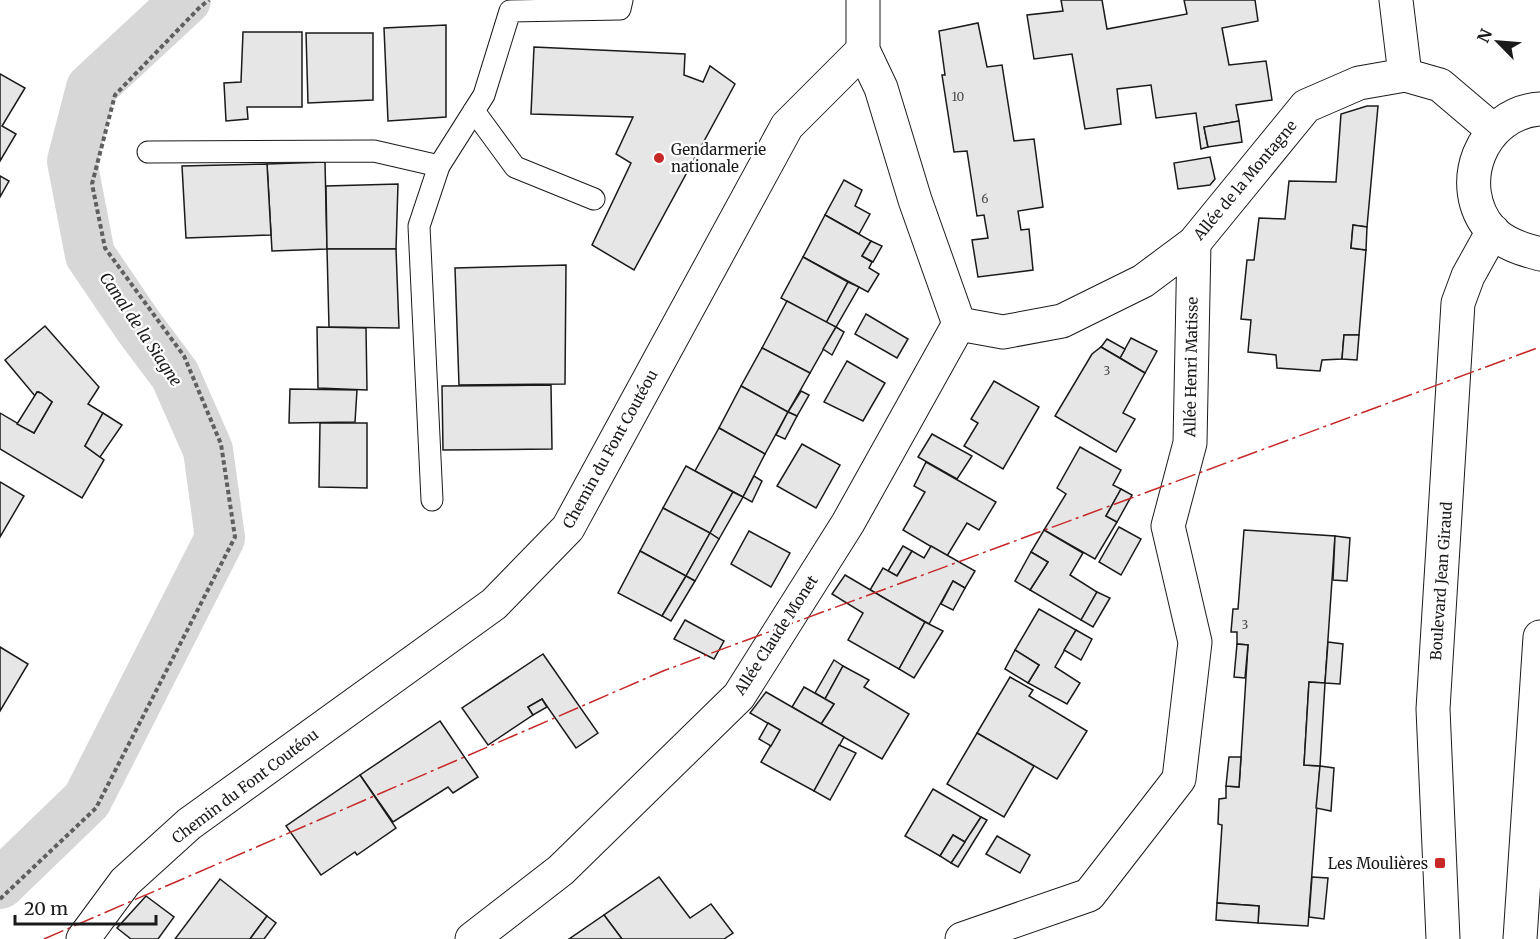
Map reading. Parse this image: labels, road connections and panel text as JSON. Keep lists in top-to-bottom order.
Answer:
{
  "streets": {
    "street": [
      "Allée de la Montagne",
      "Allée Henri Matisse",
      "Chemin du Font Coutéou",
      "Boulevard Jean Giraud",
      "Allée Claude Monet"
    ]
  },
  "crossings": [
    ["Allée de la Montagne", "Allée Henri Matisse"],
    ["Allée de la Montagne", "Allée Claude Monet"]
  ],
  "water": ["Canal de la Siagne"],
  "places": {
    "other": ["Gendarmerie nationale"],
    "transit": ["Les Moulières"]
  },
  "house_numbers": [
    "10",
    "6",
    "3",
    "3"
  ],
  "scale_bar": "20 m",
  "north": "top left"
}
